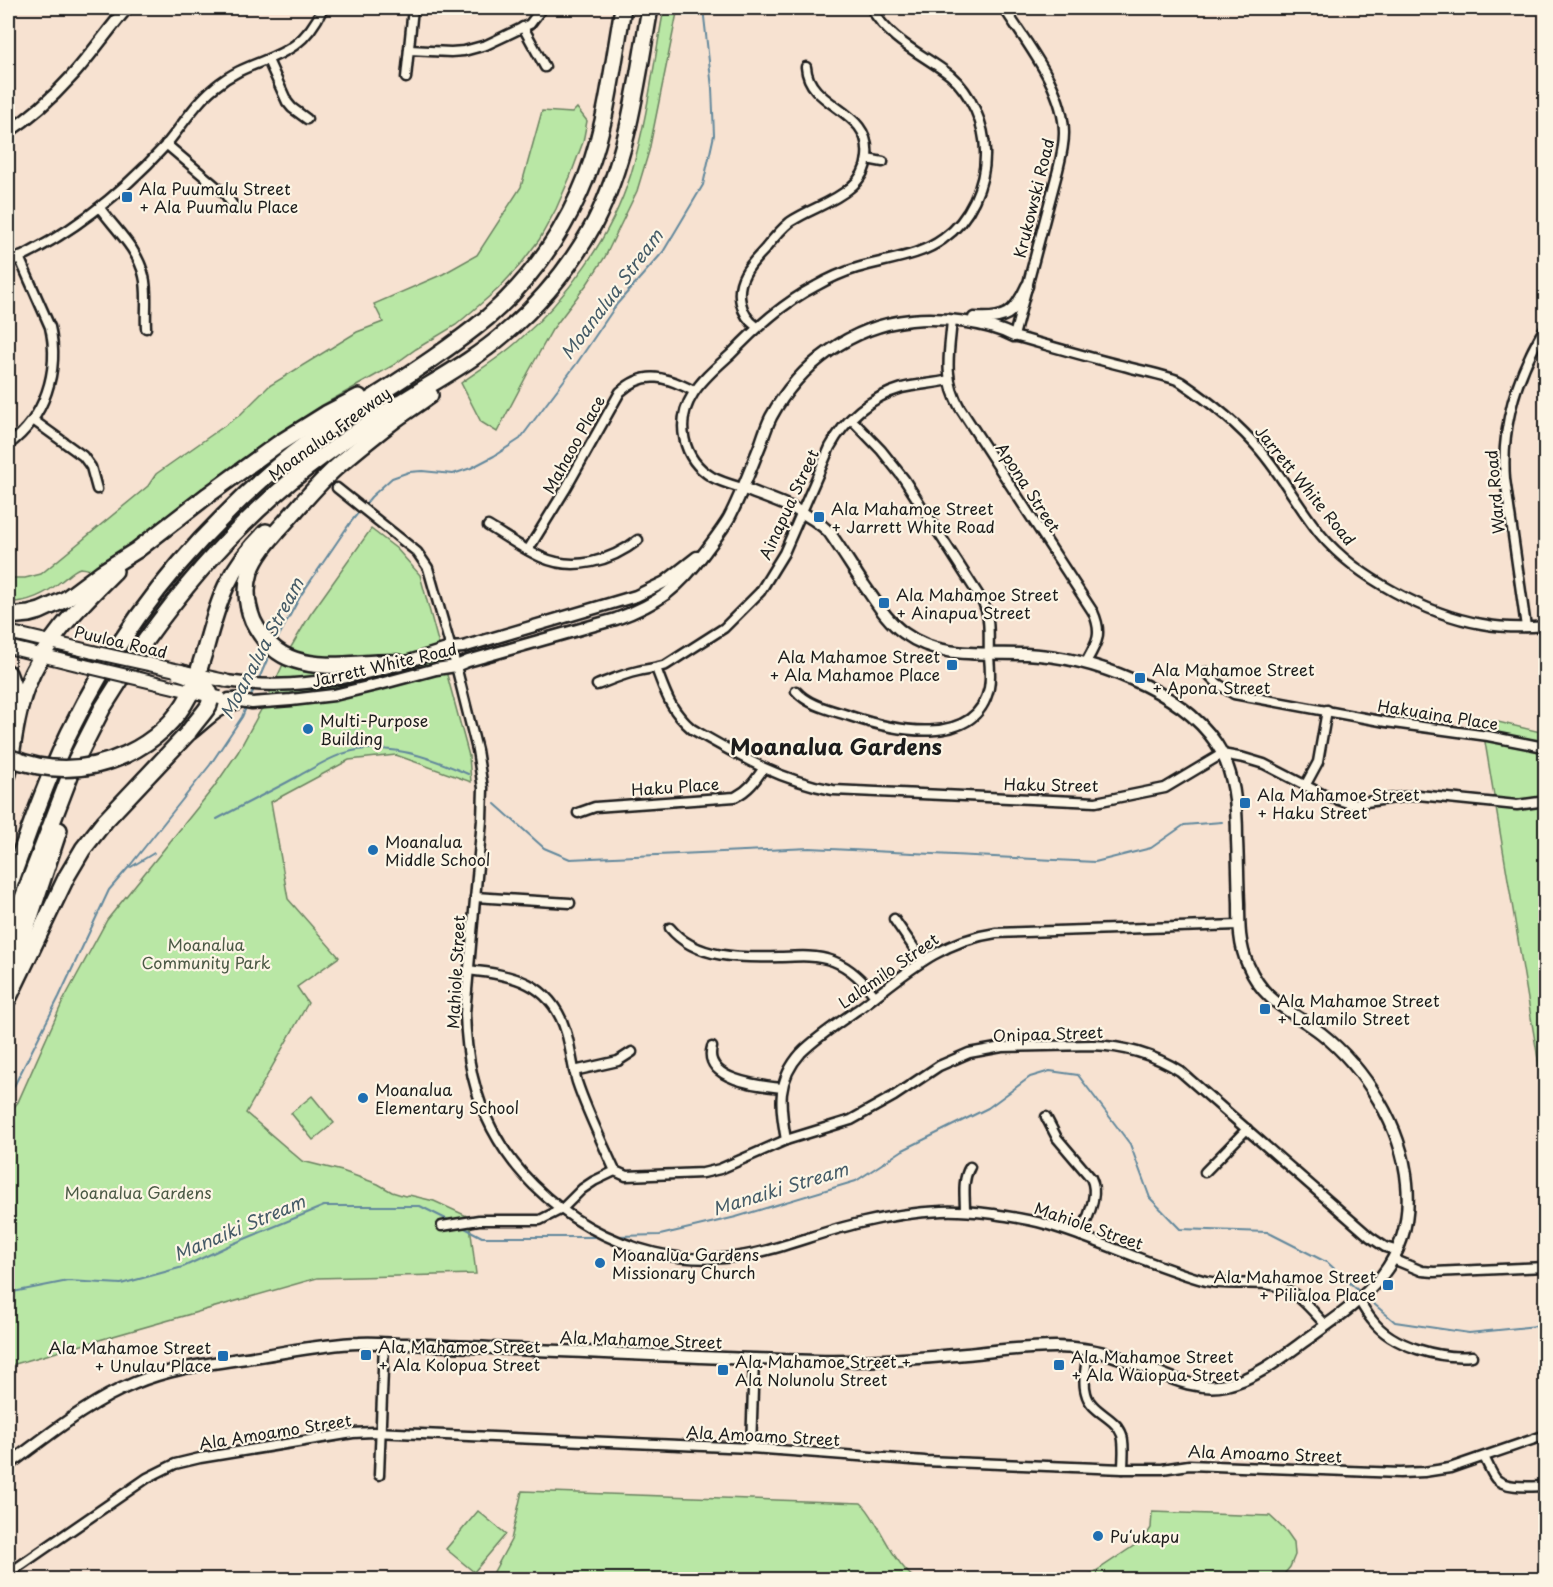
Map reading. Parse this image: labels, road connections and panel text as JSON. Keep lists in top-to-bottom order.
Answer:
{
  "streets": {
    "highway": ["Moanalua Freeway"],
    "main road": ["Jarrett White Road", "Puuloa Road"],
    "street": [
      "Krukowski Road",
      "Mahaoo Place",
      "Apona Street",
      "Ward Road",
      "Ainapua Street",
      "Hakuaina Place",
      "Haku Street",
      "Haku Place",
      "Lalamilo Street",
      "Mahiole Street",
      "Onipaa Street",
      "Ala Mahamoe Street",
      "Ala Amoamo Street"
    ]
  },
  "crossings": [
    ["Krukowski Road", "Jarrett White Road"],
    ["Mahaoo Place", "Ala Mahamoe Street"],
    ["Jarrett White Road", "Apona Street"],
    ["Jarrett White Road", "Ward Road"],
    ["Jarrett White Road", "Puuloa Road"],
    ["Jarrett White Road", "Mahiole Street"],
    ["Jarrett White Road", "Ala Mahamoe Street"],
    ["Apona Street", "Ainapua Street"],
    ["Apona Street", "Ala Mahamoe Street"],
    ["Ainapua Street", "Haku Street"],
    ["Ainapua Street", "Ala Mahamoe Street"],
    ["Haku Street", "Haku Place"],
    ["Haku Street", "Ala Mahamoe Street"],
    ["Lalamilo Street", "Onipaa Street"],
    ["Lalamilo Street", "Ala Mahamoe Street"],
    ["Mahiole Street", "Ala Mahamoe Street"],
    ["Onipaa Street", "Ala Mahamoe Street"]
  ],
  "districts": ["Moanalua Gardens"],
  "water": ["Moanalua Stream", "Manaiki Stream"],
  "parks": ["Moanalua Community Park", "Moanalua Gardens"],
  "places": {
    "transit": [
      "Ala Puumalu Street + Ala Puumalu Place",
      "Ala Mahamoe Street + Jarrett White Road",
      "Ala Mahamoe Street + Ainapua Street",
      "Ala Mahamoe Street + Ala Mahamoe Place",
      "Ala Mahamoe Street + Apona Street",
      "Ala Mahamoe Street + Haku Street",
      "Ala Mahamoe Street + Lalamilo Street",
      "Ala Mahamoe Street + Pilialoa Place",
      "Ala Mahamoe Street + Ala Kolopua Street",
      "Ala Mahamoe Street + Unulau Place",
      "Ala Mahamoe Street + Ala Waiopua Street",
      "Ala Mahamoe Street + Ala Nolunolu Street"
    ],
    "other": [
      "Multi-Purpose Building",
      "Moanalua Middle School",
      "Moanalua Elementary School",
      "Moanalua Gardens Missionary Church",
      "Puʻukapu"
    ]
  }
}
